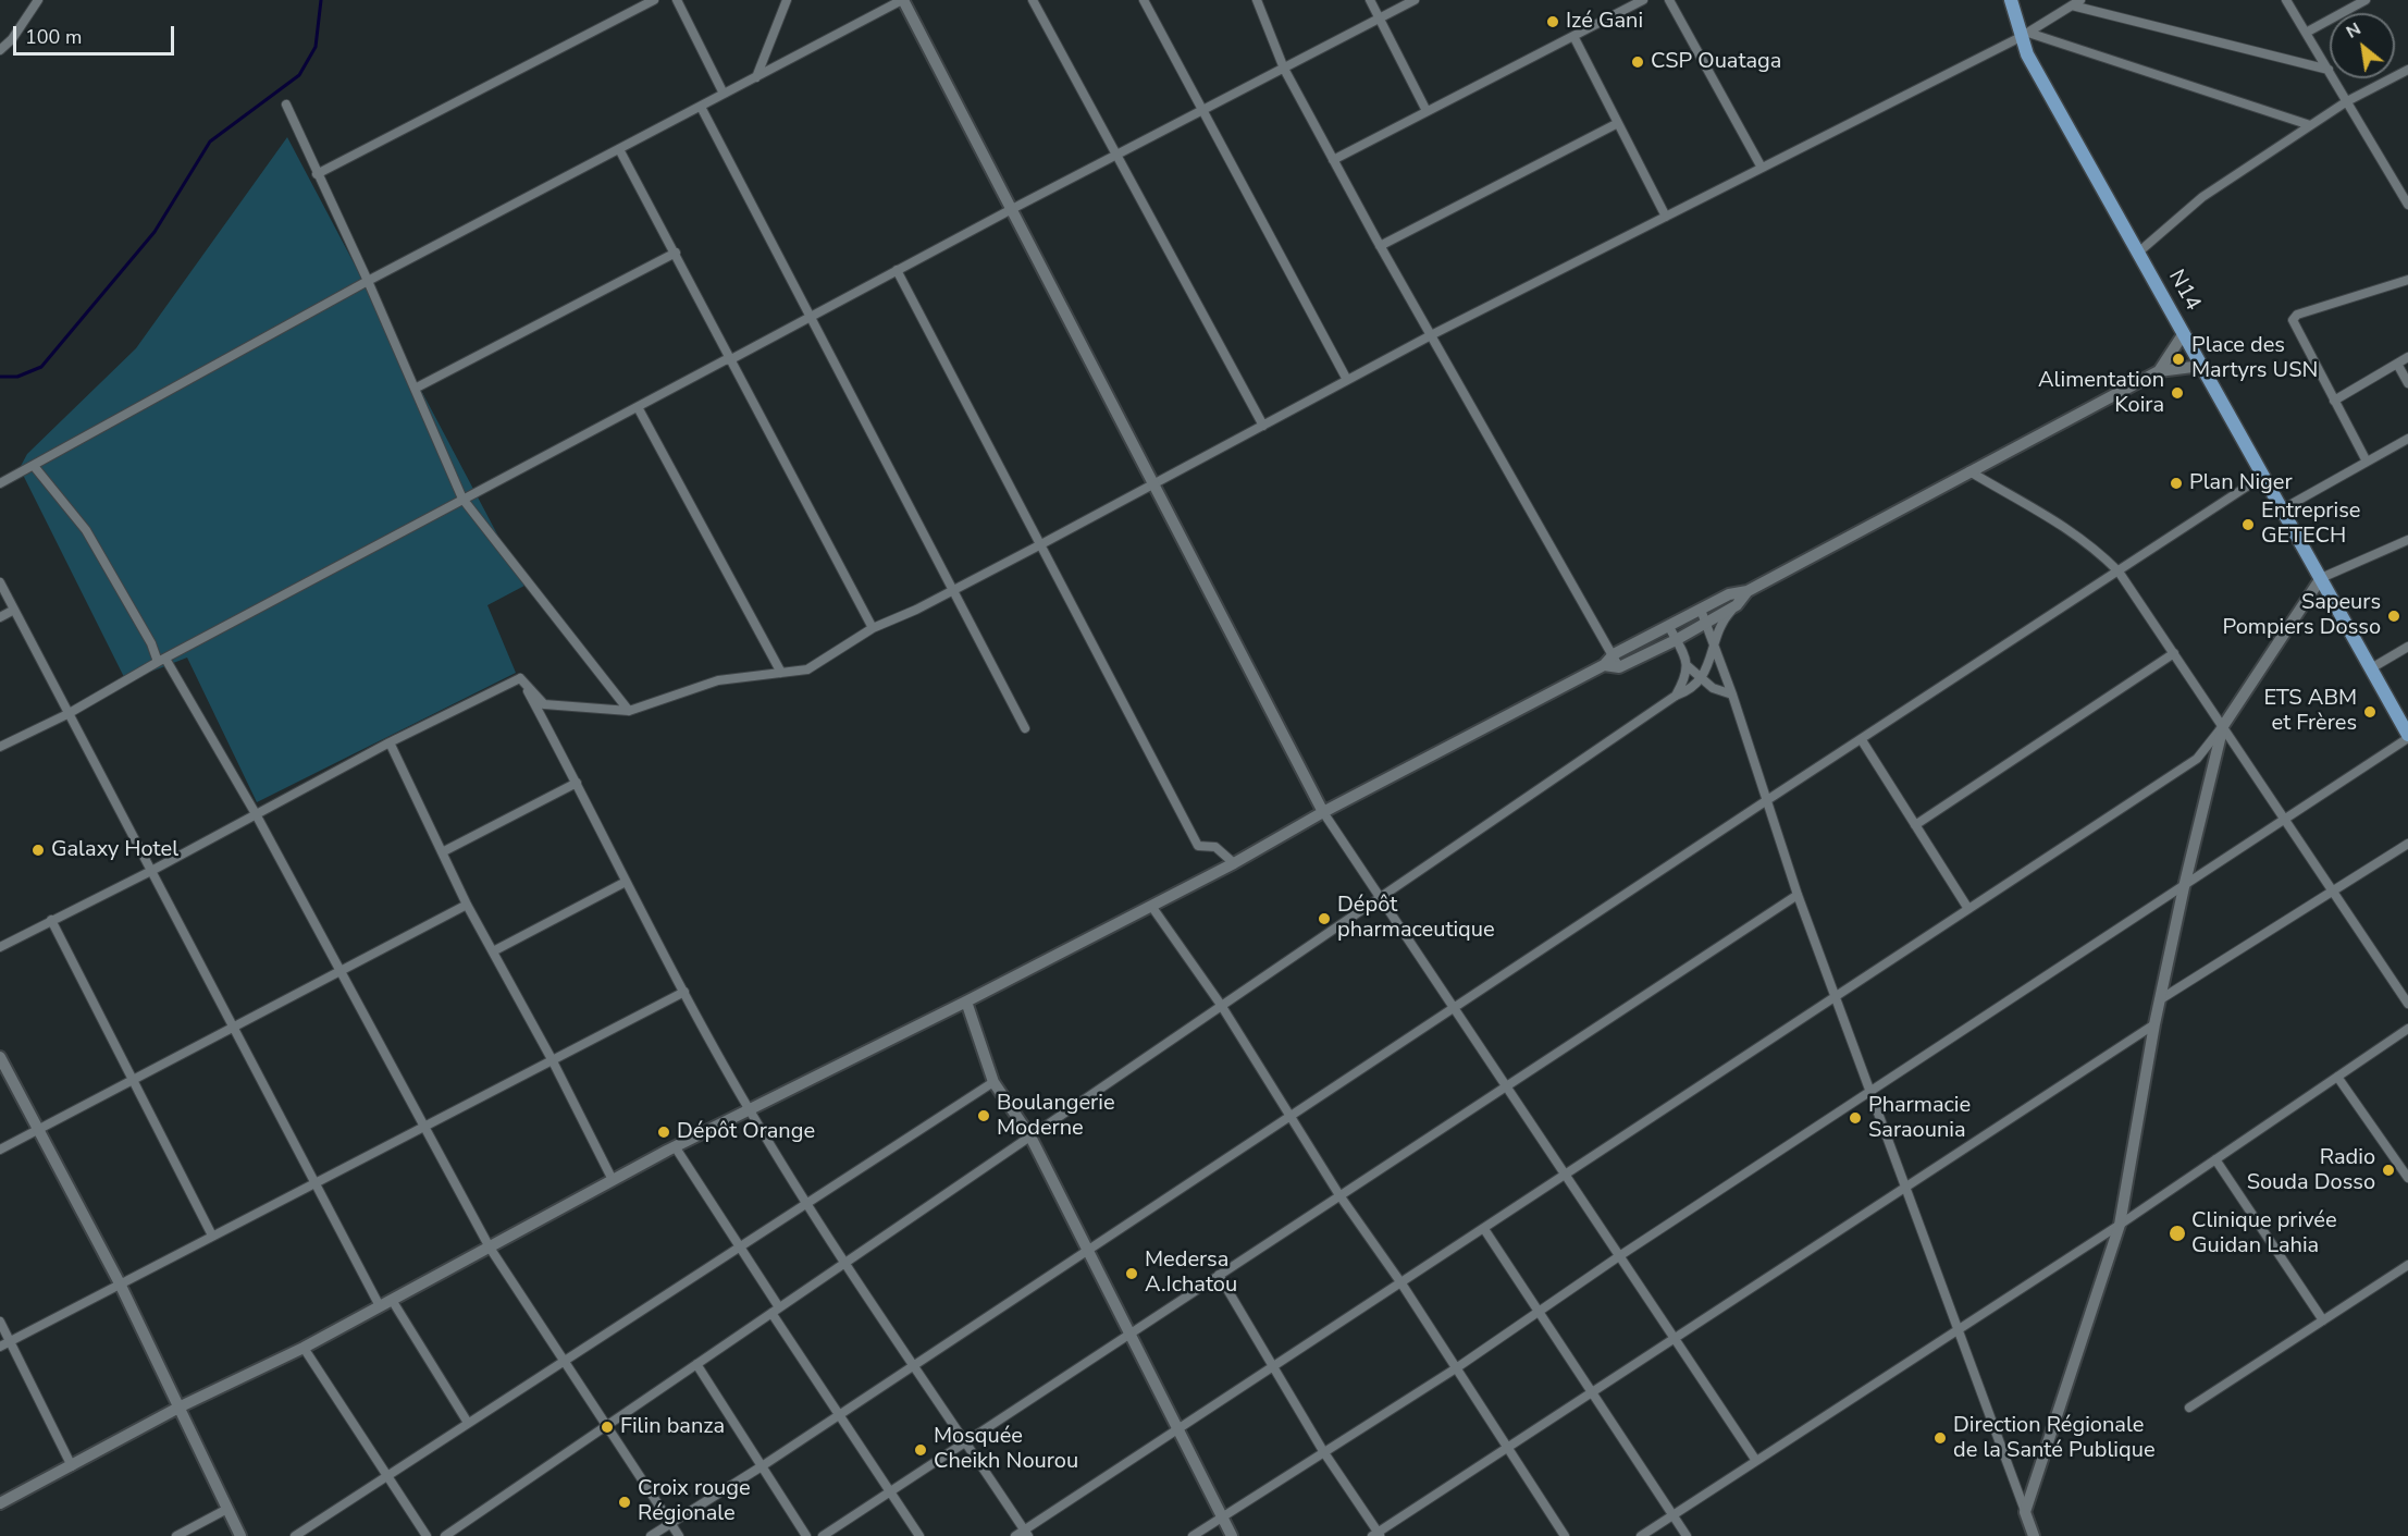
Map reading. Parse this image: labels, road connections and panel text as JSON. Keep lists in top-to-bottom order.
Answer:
{
  "streets": {
    "main road": ["N14"]
  },
  "places": [
    "Izé Gani",
    "CSP Ouataga",
    "Place des Martyrs USN",
    "Alimentation Koira",
    "Plan Niger",
    "Entreprise GETECH",
    "Sapeurs Pompiers Dosso",
    "ETS ABM et Frères",
    "Galaxy Hotel",
    "Dépôt pharmaceutique",
    "Boulangerie Moderne",
    "Pharmacie Saraounia",
    "Dépôt Orange",
    "Radio Souda Dosso",
    "Clinique privée Guidan Lahia",
    "Medersa A.Ichatou",
    "Filin banza",
    "Direction Régionale de la Santé Publique",
    "Mosquée Cheikh Nourou",
    "Croix rouge Régionale"
  ],
  "scale_bar": "100 m",
  "north": "top left"
}
